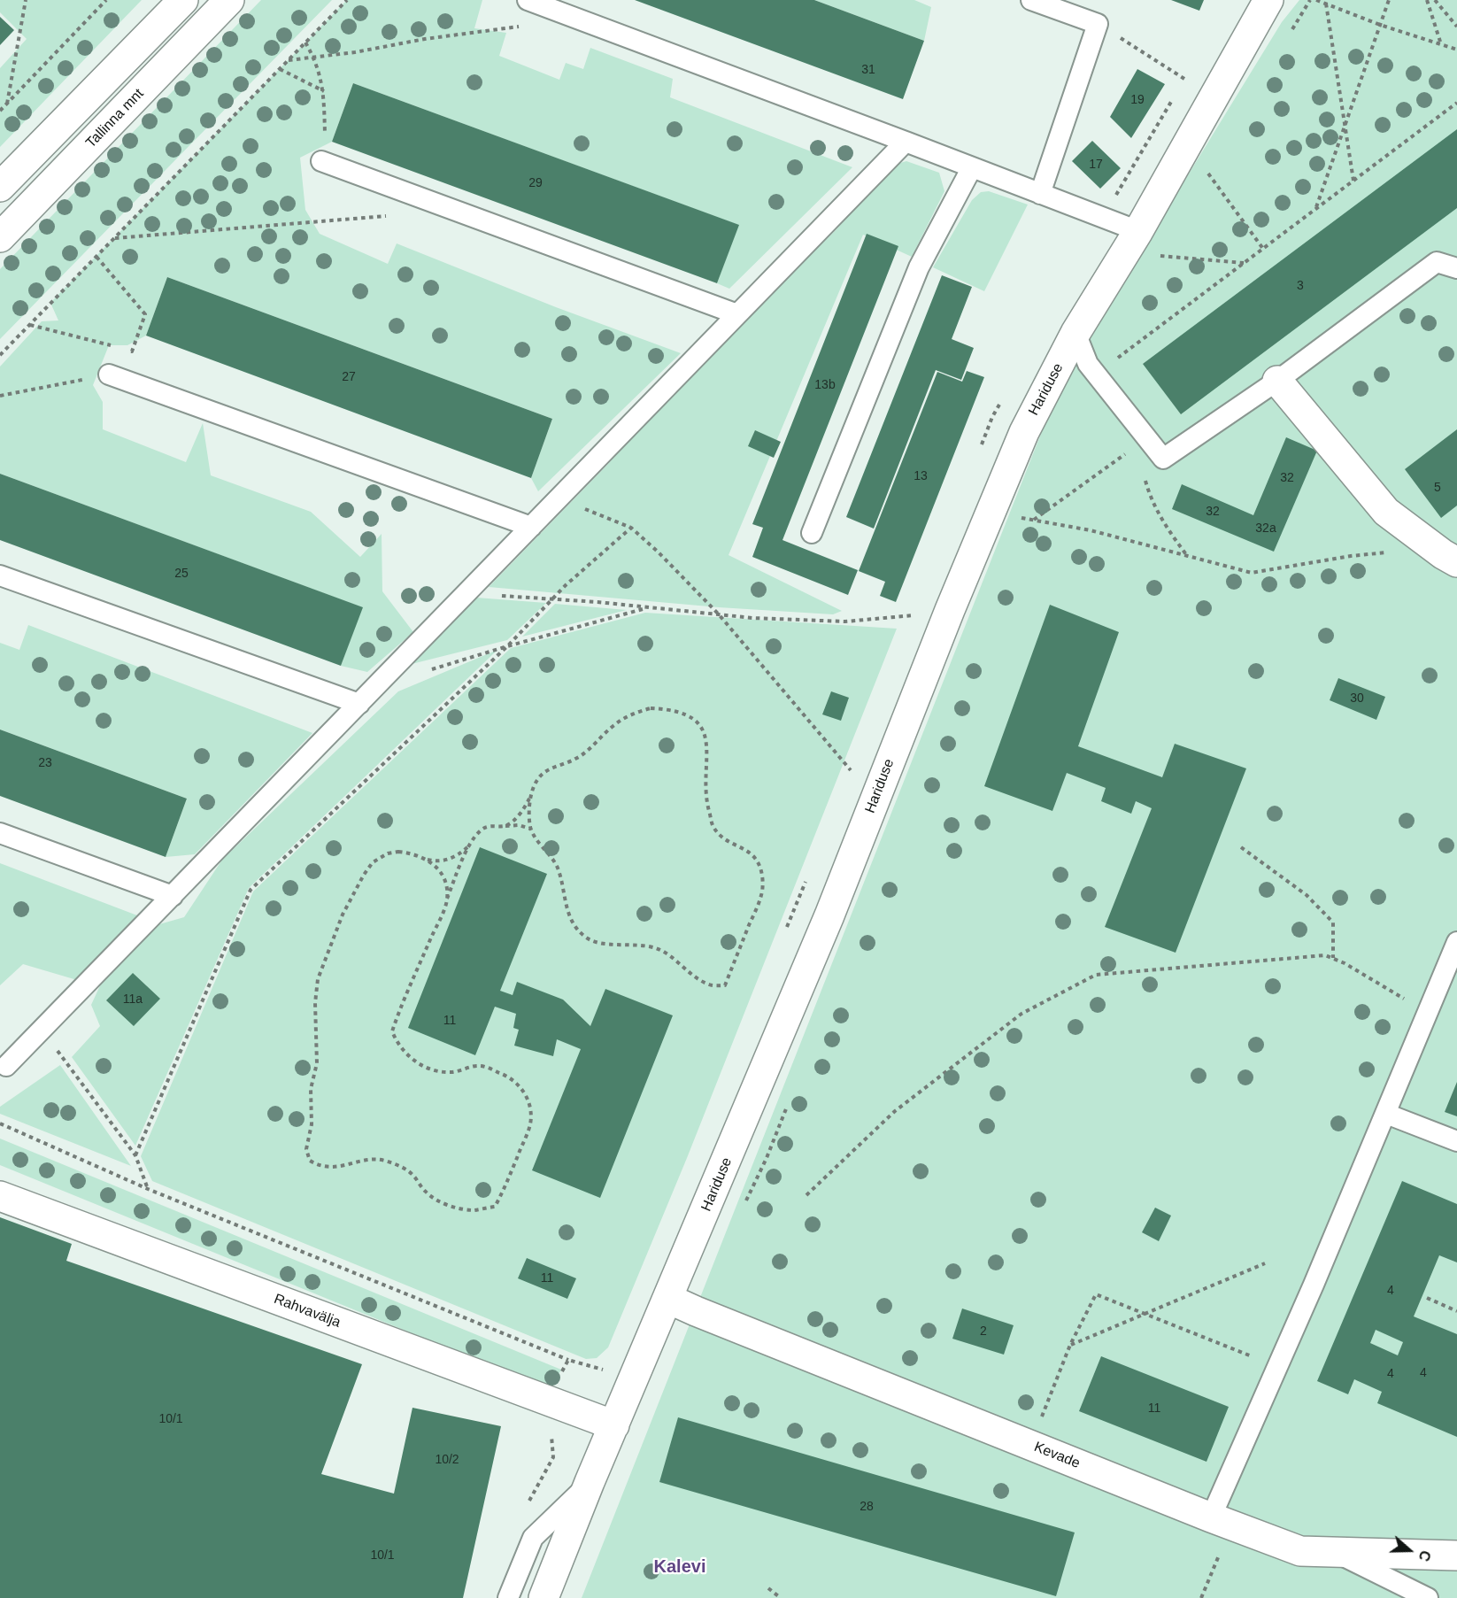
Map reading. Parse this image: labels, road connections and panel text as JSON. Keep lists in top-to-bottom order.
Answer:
{
  "streets": {
    "main road": [
      "Tallinna mnt",
      "Hariduse",
      "Rahvavälja",
      "Kevade"
    ]
  },
  "crossings": [
    ["Hariduse", "Rahvavälja"],
    ["Hariduse", "Kevade"]
  ],
  "districts": ["Kalevi"],
  "house_numbers": [
    "31",
    "19",
    "17",
    "29",
    "3",
    "27",
    "13b",
    "13",
    "32",
    "5",
    "32",
    "32a",
    "25",
    "30",
    "23",
    "11a",
    "11",
    "11",
    "4",
    "2",
    "4",
    "4",
    "11",
    "10/1",
    "10/2",
    "28",
    "10/1"
  ],
  "north": "right"
}
